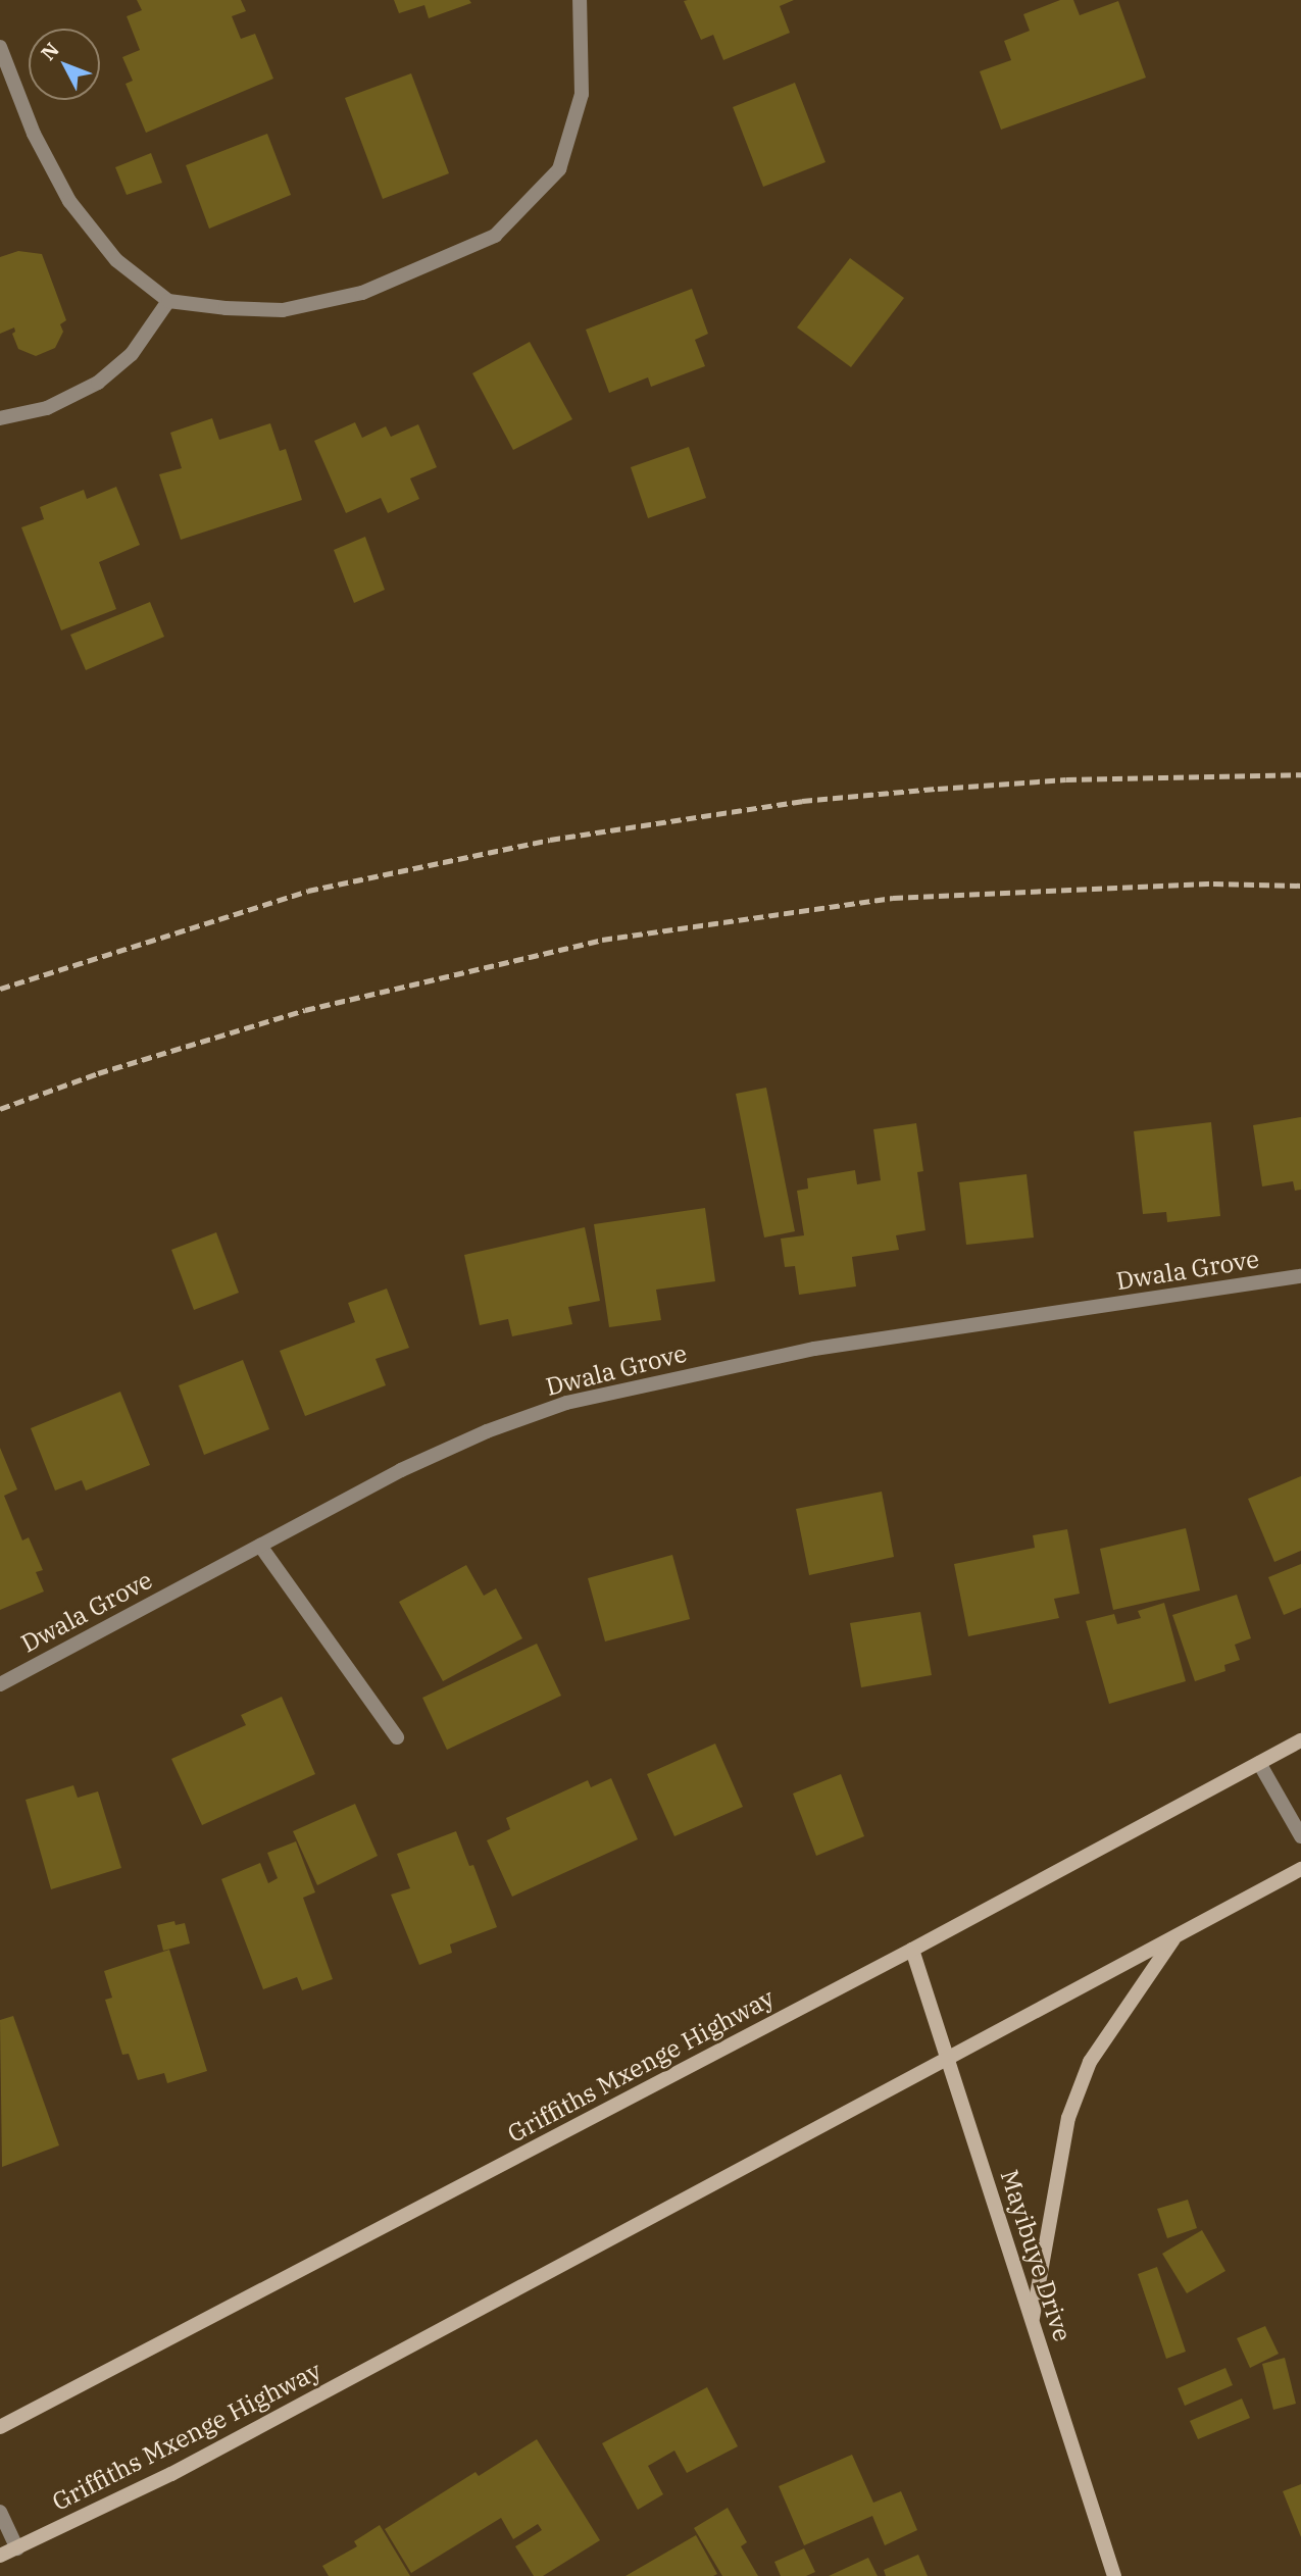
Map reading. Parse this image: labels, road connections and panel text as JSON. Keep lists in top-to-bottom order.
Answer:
{
  "streets": {
    "street": ["Dwala Grove", "Griffiths Mxenge Highway", "Mayibuye Drive"]
  },
  "crossings": [
    ["Griffiths Mxenge Highway", "Mayibuye Drive"]
  ],
  "north": "top left"
}
